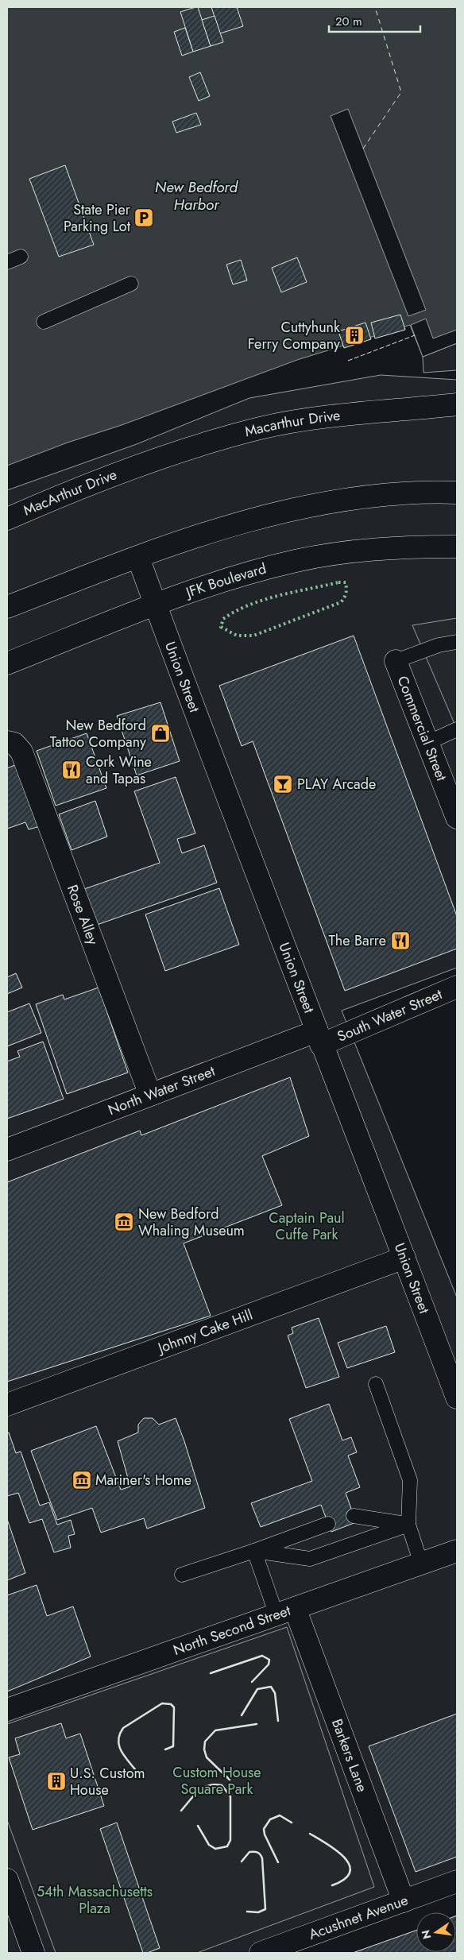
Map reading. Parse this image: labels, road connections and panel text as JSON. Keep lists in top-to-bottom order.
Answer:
{
  "streets": {
    "street": [
      "Macarthur Drive",
      "MacArthur Drive",
      "JFK Boulevard",
      "Union Street",
      "Commercial Street",
      "Rose Alley",
      "South Water Street",
      "North Water Street",
      "Johnny Cake Hill",
      "North Second Street",
      "Barkers Lane",
      "Acushnet Avenue"
    ]
  },
  "crossings": [
    ["Macarthur Drive", "MacArthur Drive"],
    ["JFK Boulevard", "Union Street"],
    ["Union Street", "South Water Street"],
    ["Union Street", "North Water Street"],
    ["Union Street", "Johnny Cake Hill"],
    ["Rose Alley", "North Water Street"],
    ["South Water Street", "North Water Street"],
    ["North Second Street", "Barkers Lane"],
    ["Barkers Lane", "Acushnet Avenue"]
  ],
  "water": ["New Bedford Harbor"],
  "parks": ["Captain Paul Cuffe Park", "Custom House Square Park", "54th Massachusetts Plaza"],
  "places": {
    "parking": ["State Pier Parking Lot"],
    "building": ["Cuttyhunk Ferry Company", "U.S. Custom House"],
    "shop": ["New Bedford Tattoo Company"],
    "restaurant": ["Cork Wine and Tapas", "The Barre"],
    "bar": ["PLAY Arcade"],
    "museum": ["New Bedford Whaling Museum", "Mariner's Home"]
  },
  "scale_bar": "20 m",
  "north": "left"
}
